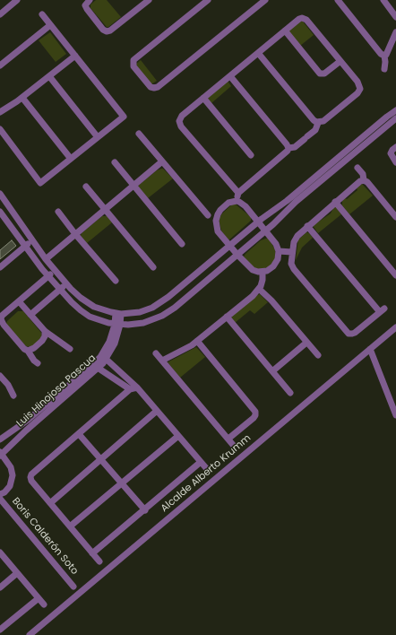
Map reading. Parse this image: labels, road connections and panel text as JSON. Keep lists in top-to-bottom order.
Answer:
{
  "streets": {
    "street": ["Luis Hinojosa Pascua", "Alcalde Alberto Krumm", "Boris Calderón Soto"]
  },
  "crossings": [
    ["Luis Hinojosa Pascua", "Boris Calderón Soto"]
  ]
}
